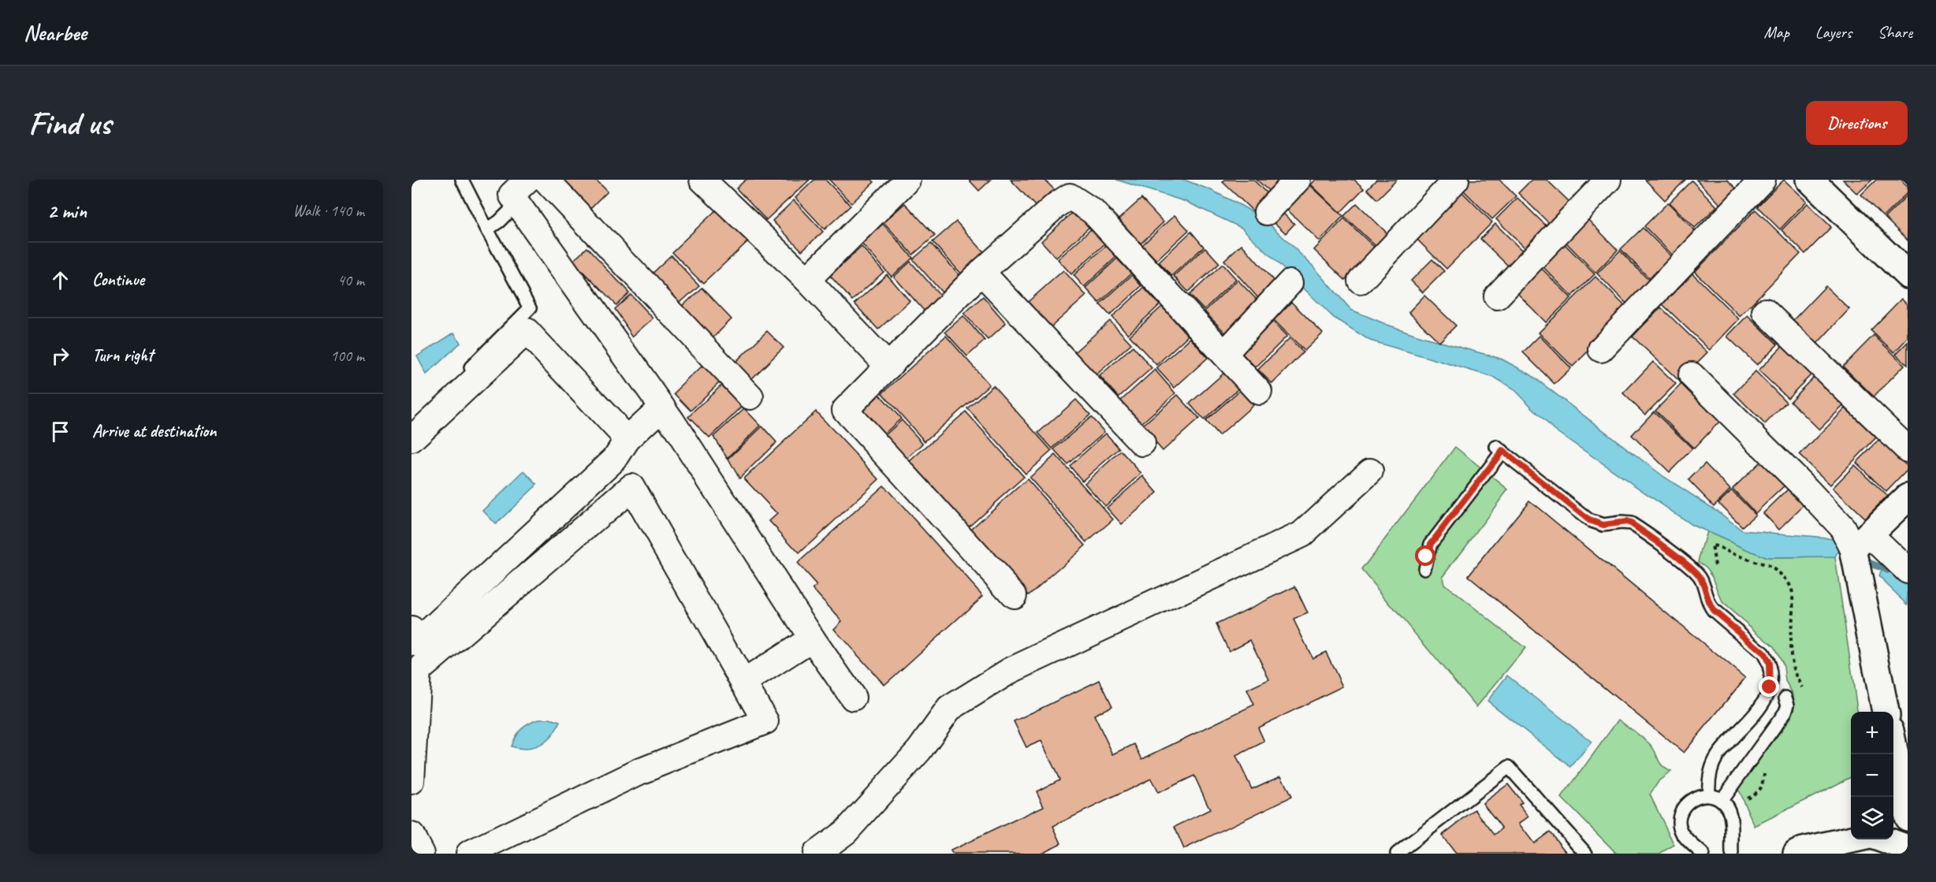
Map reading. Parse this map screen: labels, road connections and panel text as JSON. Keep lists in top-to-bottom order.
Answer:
{
  "page": {
    "header": "Nearbee",
    "nav": ["Map", "Layers", "Share"],
    "buttons": "Directions",
    "title": "Find us",
    "heading": ["2 min", "Walk · 140 m"],
    "list": [
      ["Continue", "40 m"],
      ["Turn right", "100 m"],
      "Arrive at destination"
    ],
    "map_buttons": ["+", "−"]
  }
}
